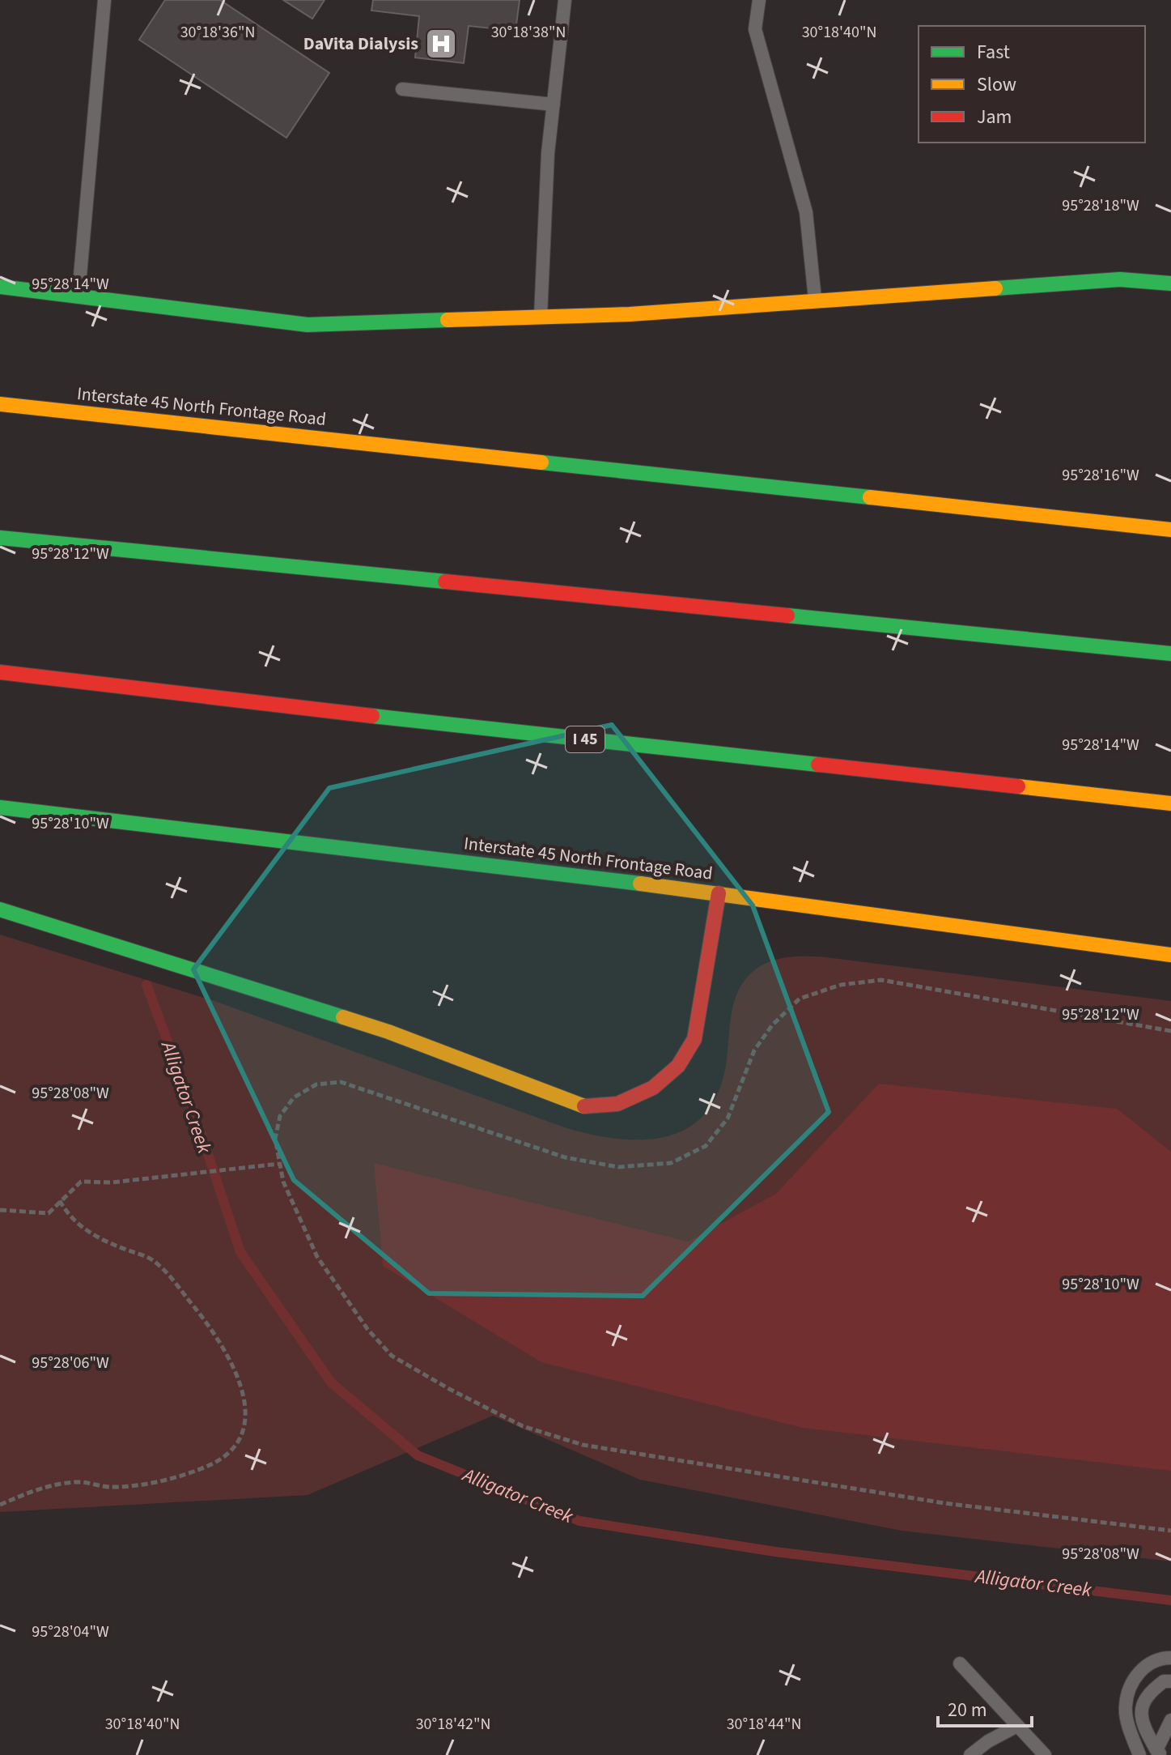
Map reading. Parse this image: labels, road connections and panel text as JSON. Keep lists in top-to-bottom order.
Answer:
{
  "streets": {
    "main road": ["Interstate 45 North Frontage Road", "I 45"]
  },
  "water": ["Alligator Creek"],
  "places": {
    "hospital": ["DaVita Dialysis"]
  },
  "legend": ["Fast", "Slow", "Jam"],
  "scale_bar": "20 m",
  "coordinates": [
    "30°18'40\"N",
    "30°18'36\"N",
    "30°18'38\"N",
    "95°28'18\"W",
    "95°28'14\"W",
    "95°28'16\"W",
    "95°28'12\"W",
    "95°28'10\"W",
    "95°28'08\"W",
    "95°28'06\"W",
    "95°28'04\"W",
    "30°18'42\"N",
    "30°18'44\"N"
  ]
}
